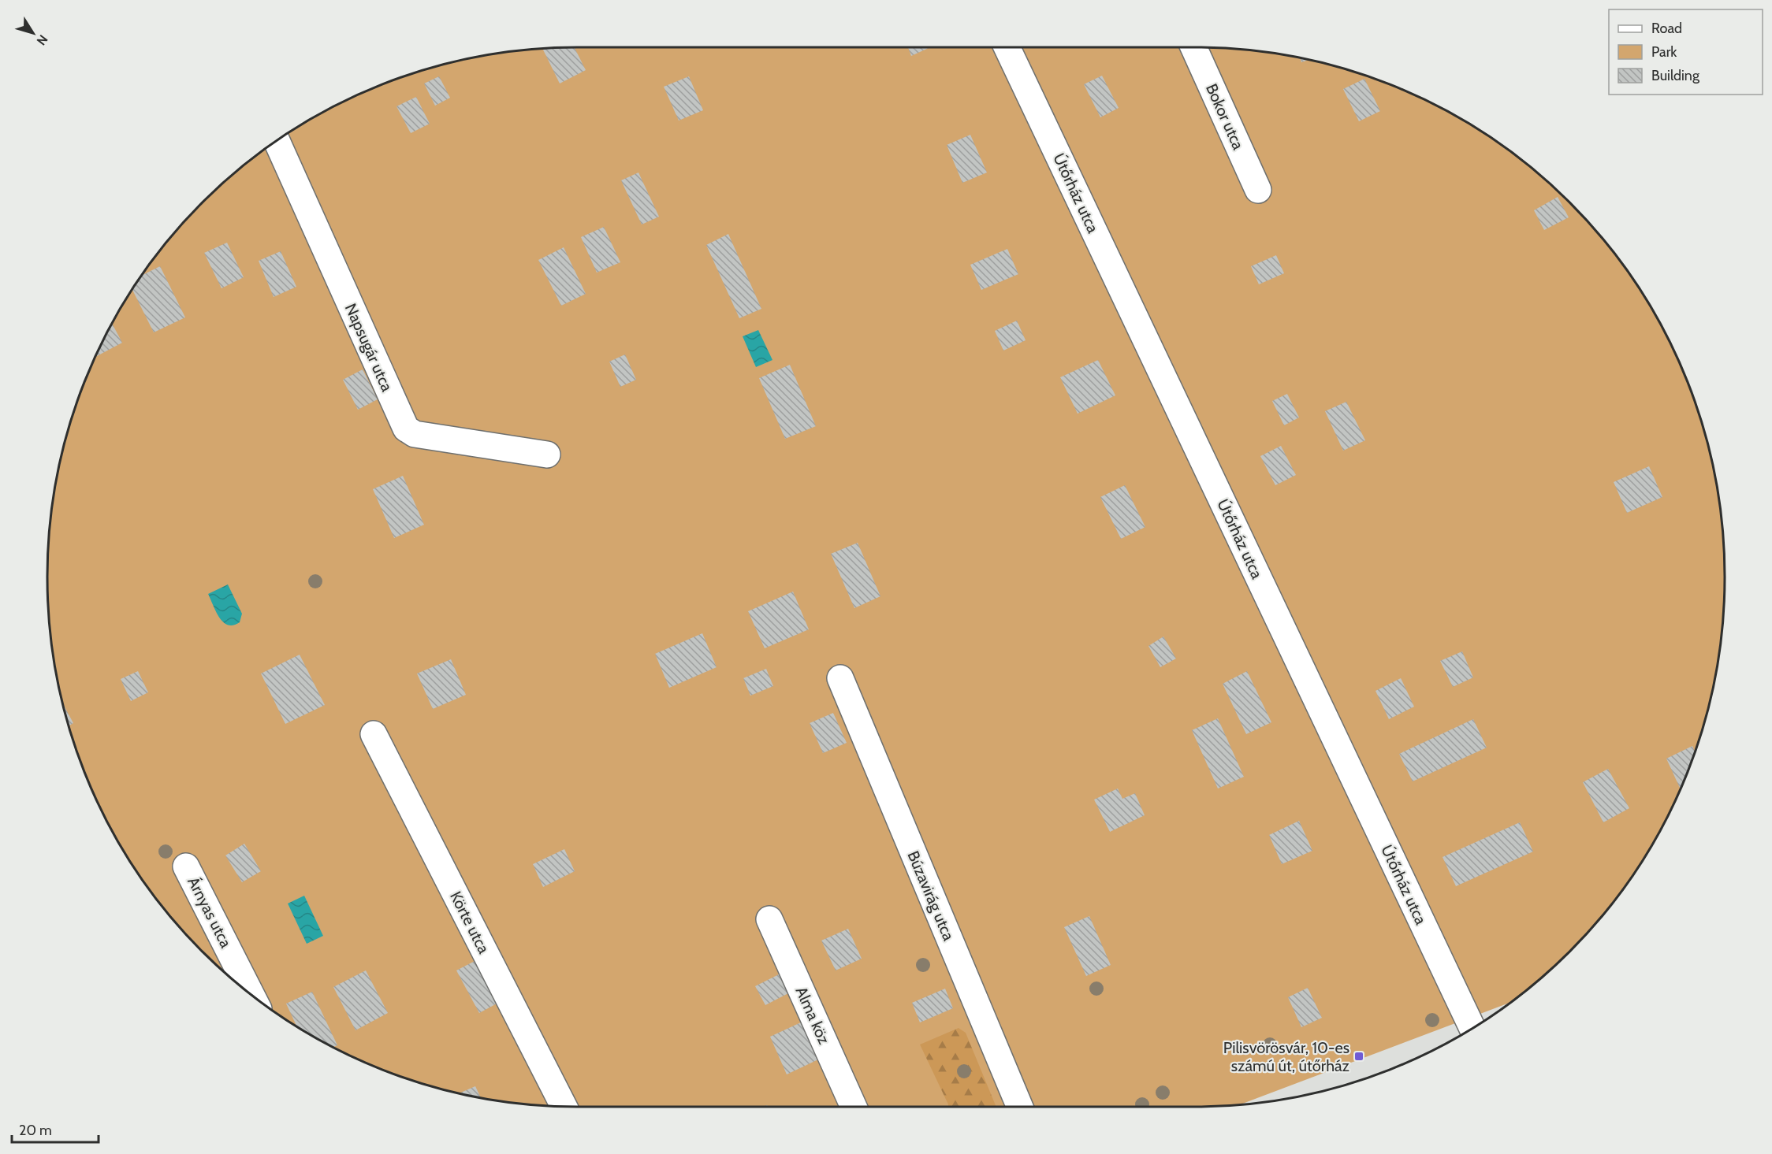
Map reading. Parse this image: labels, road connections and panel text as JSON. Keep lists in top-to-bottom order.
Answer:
{
  "streets": {
    "street": [
      "Bokor utca",
      "Útőrház utca",
      "Napsugár utca",
      "Búzavirág utca",
      "Árnyas utca",
      "Körte utca",
      "Alma köz"
    ]
  },
  "places": {
    "transit": ["Pilisvörösvár, 10-es számú út, útőrház"]
  },
  "legend": ["Road", "Park", "Building"],
  "scale_bar": "20 m",
  "north": "bottom right"
}
